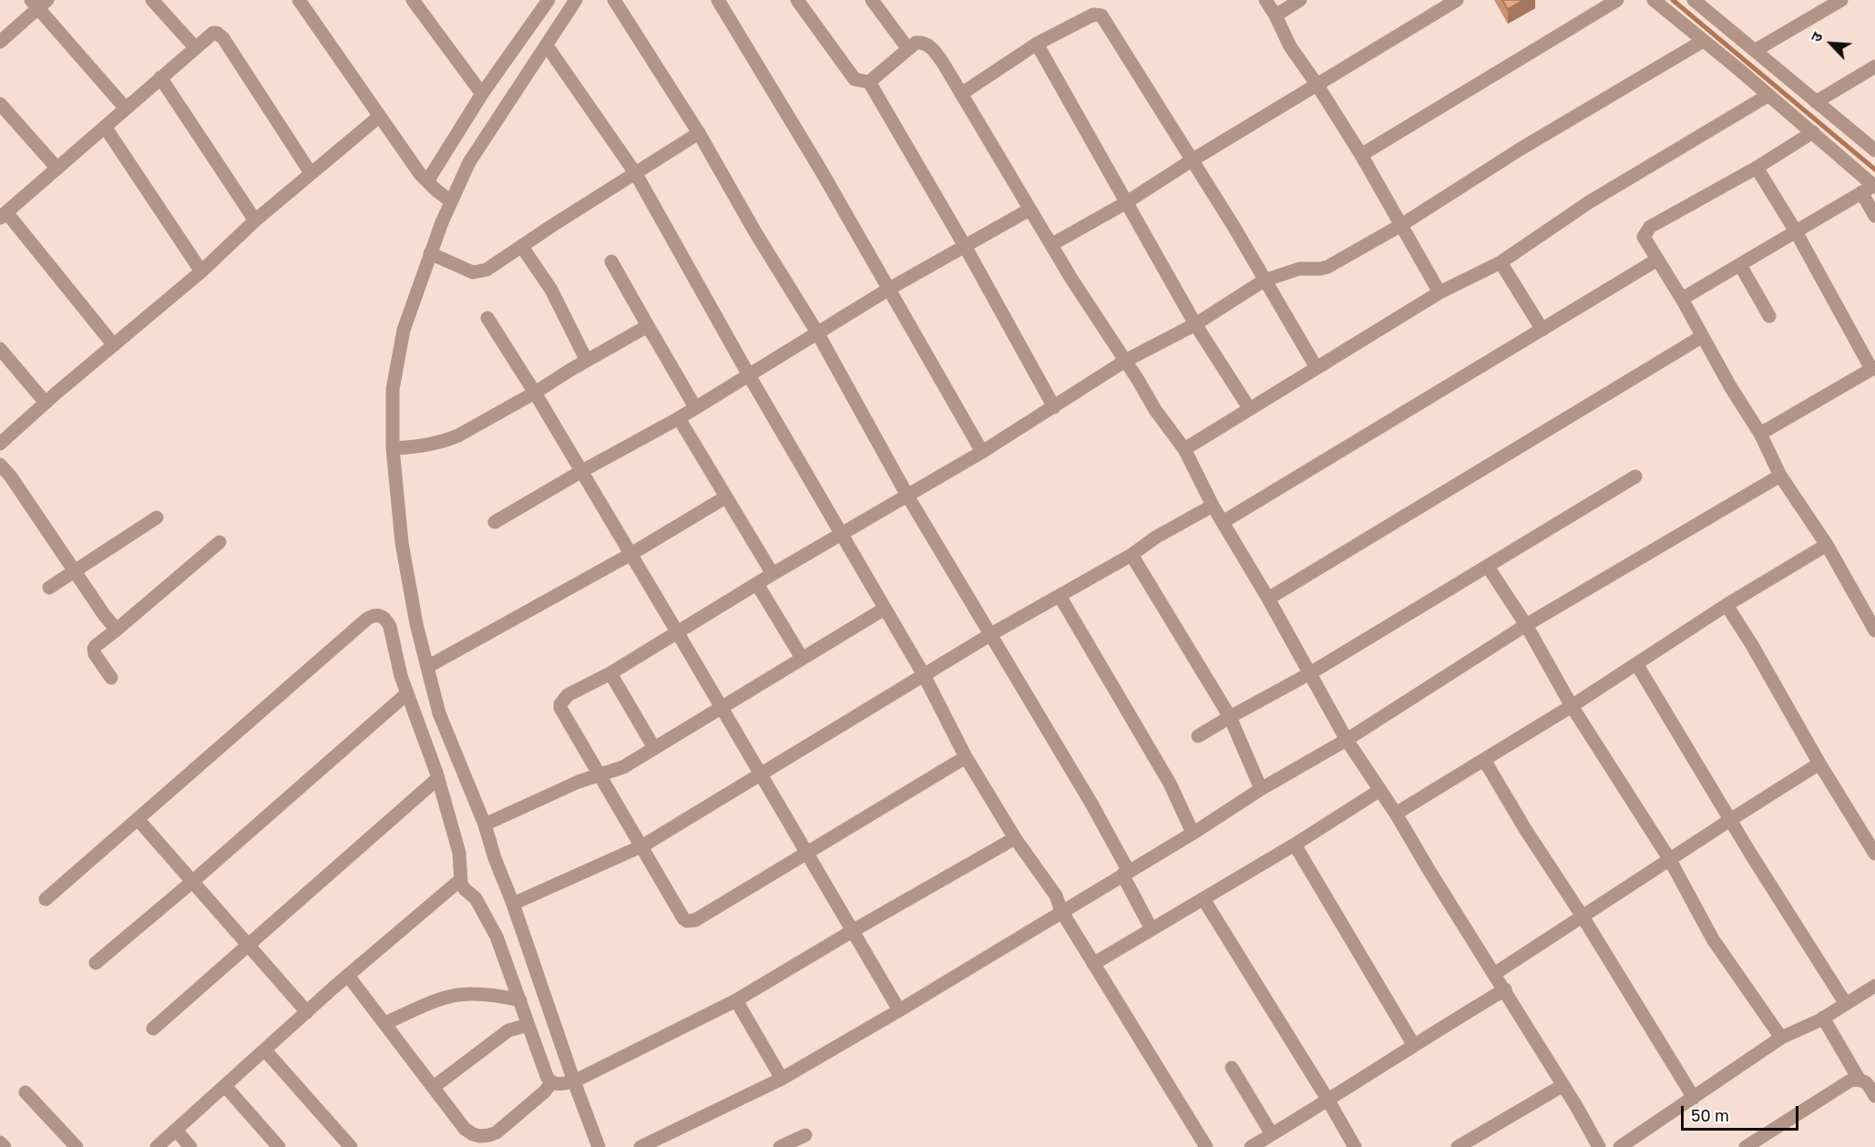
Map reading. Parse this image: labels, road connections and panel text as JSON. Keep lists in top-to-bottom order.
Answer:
{
  "scale_bar": "50 m",
  "north": "top left"
}
